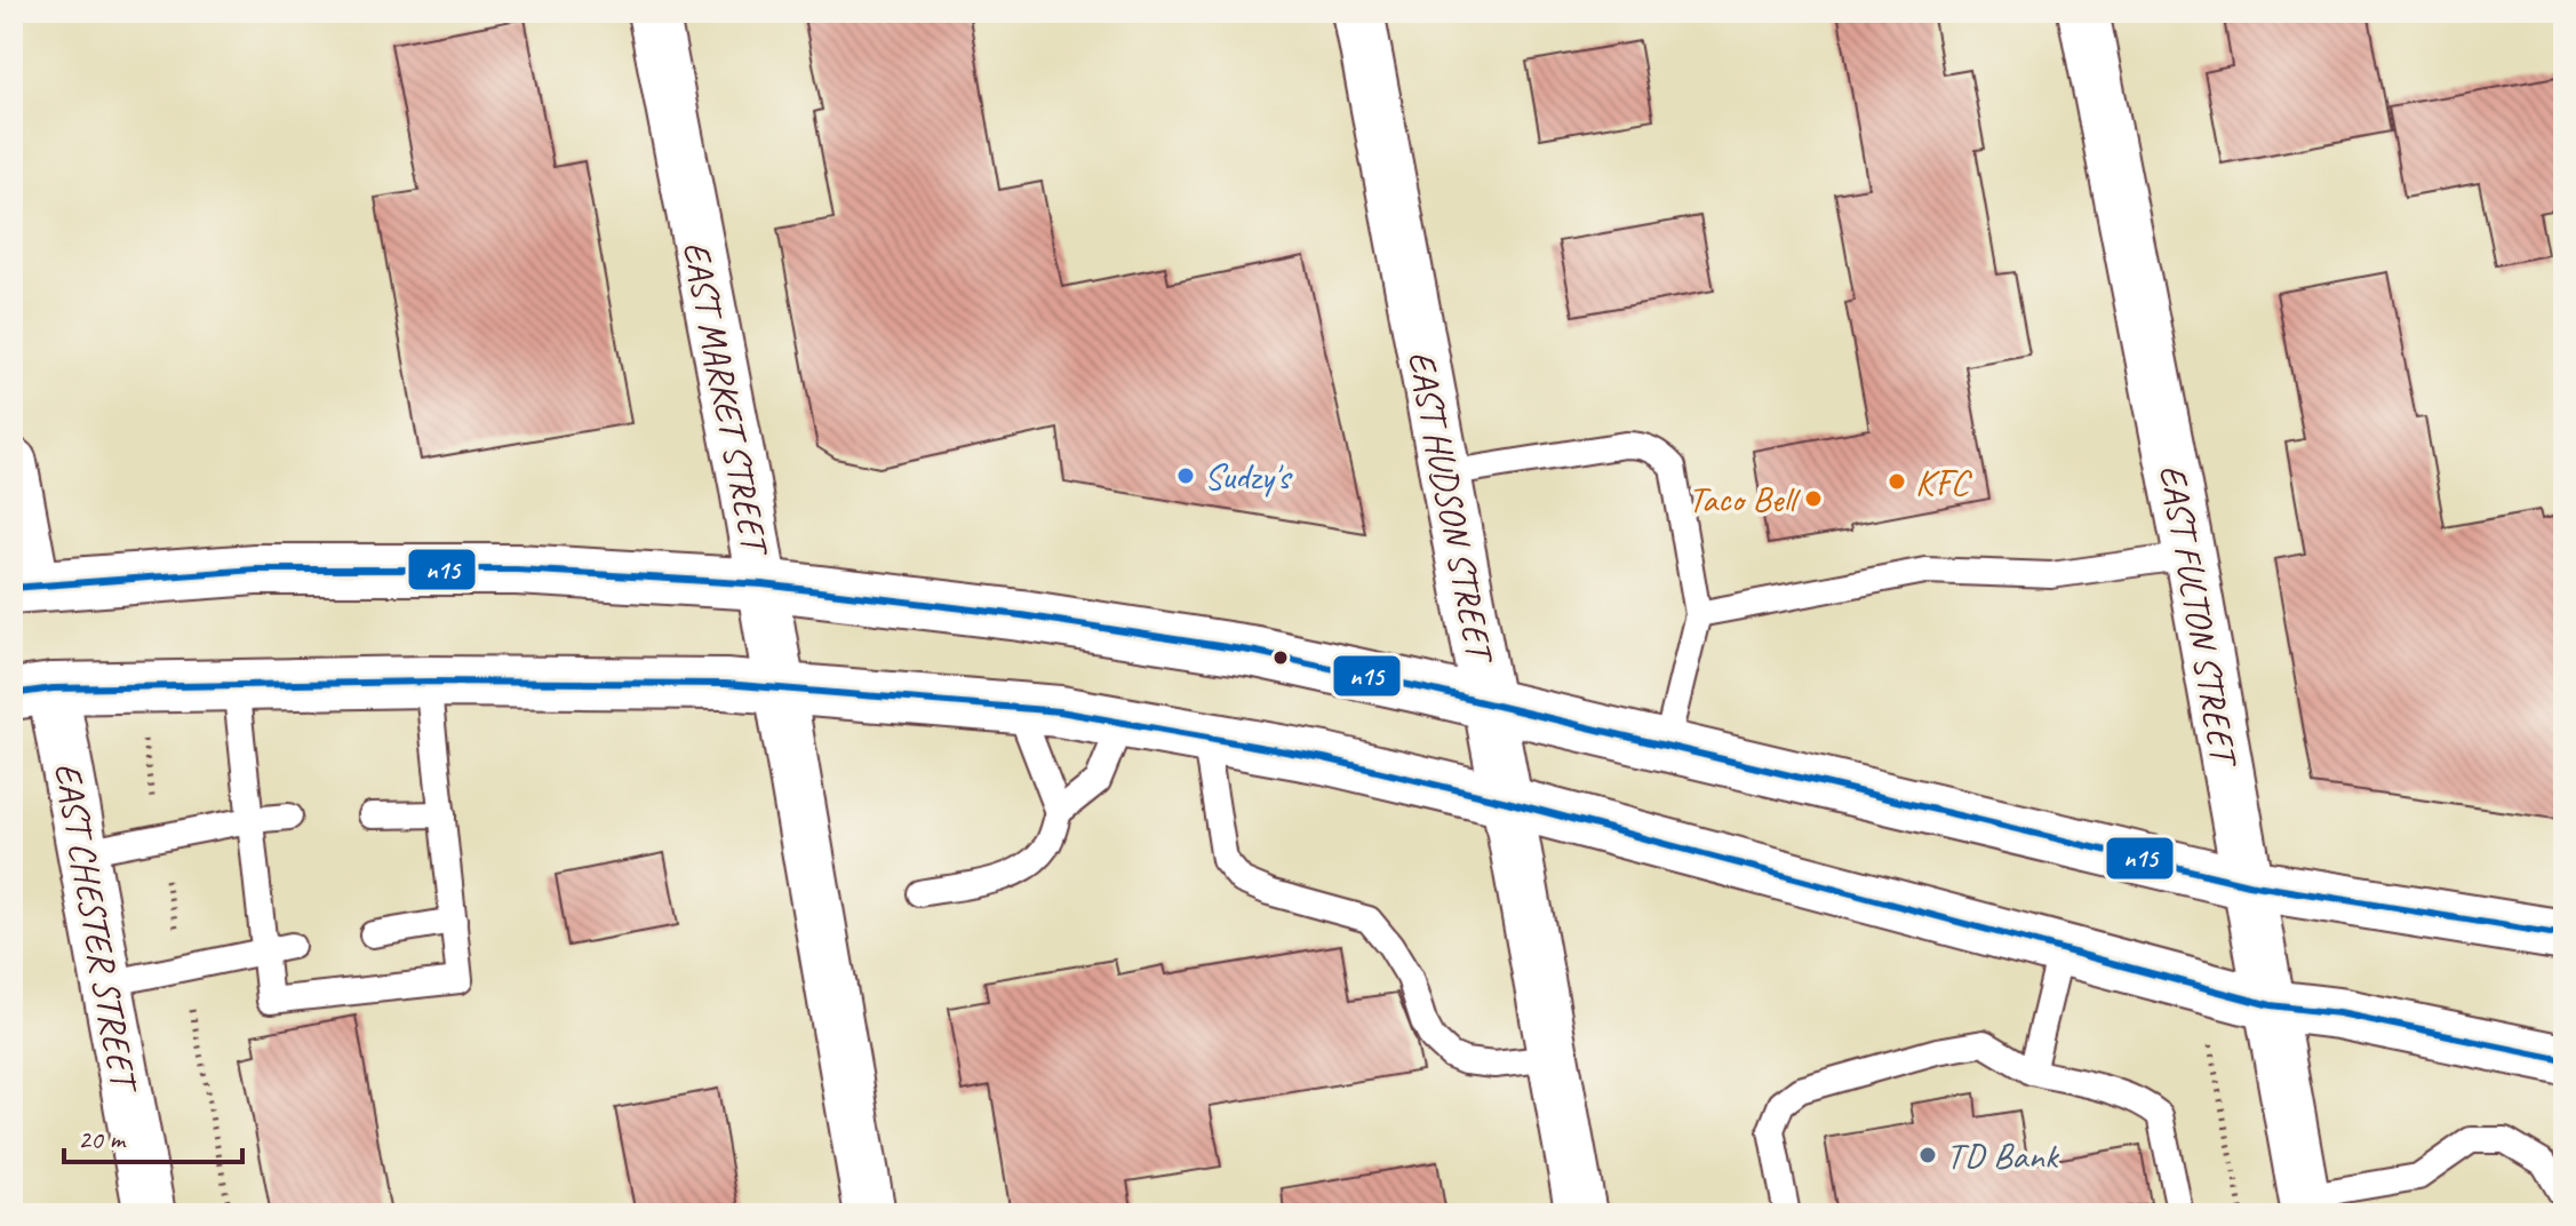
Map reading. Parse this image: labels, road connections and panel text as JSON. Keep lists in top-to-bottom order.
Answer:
{
  "streets": {
    "main road": [
      "EAST MARKET STREET",
      "EAST HUDSON STREET",
      "EAST FULTON STREET",
      "EAST CHESTER STREET"
    ]
  },
  "places": [
    "Sudzy's",
    "KFC",
    "Taco Bell",
    "TD Bank"
  ],
  "lines": ["transit line n15"],
  "scale_bar": "20 m"
}
